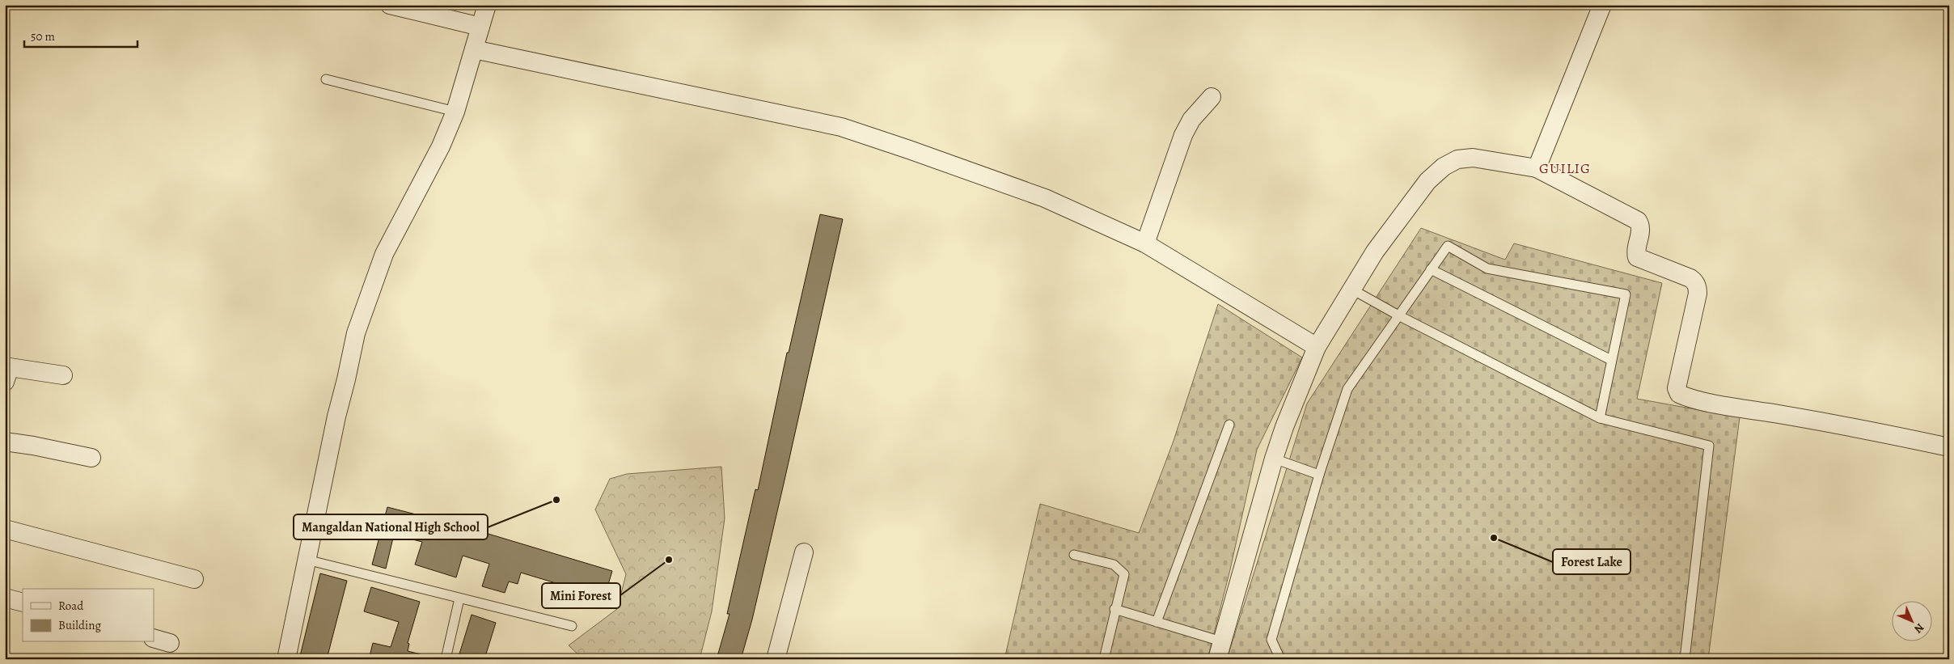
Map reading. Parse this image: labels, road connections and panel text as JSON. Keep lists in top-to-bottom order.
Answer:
{
  "districts": ["GUILIG"],
  "places": ["Mangaldan National High School", "Forest Lake", "Mini Forest"],
  "legend": ["Road", "Building"],
  "scale_bar": "50 m",
  "north": "bottom right"
}
